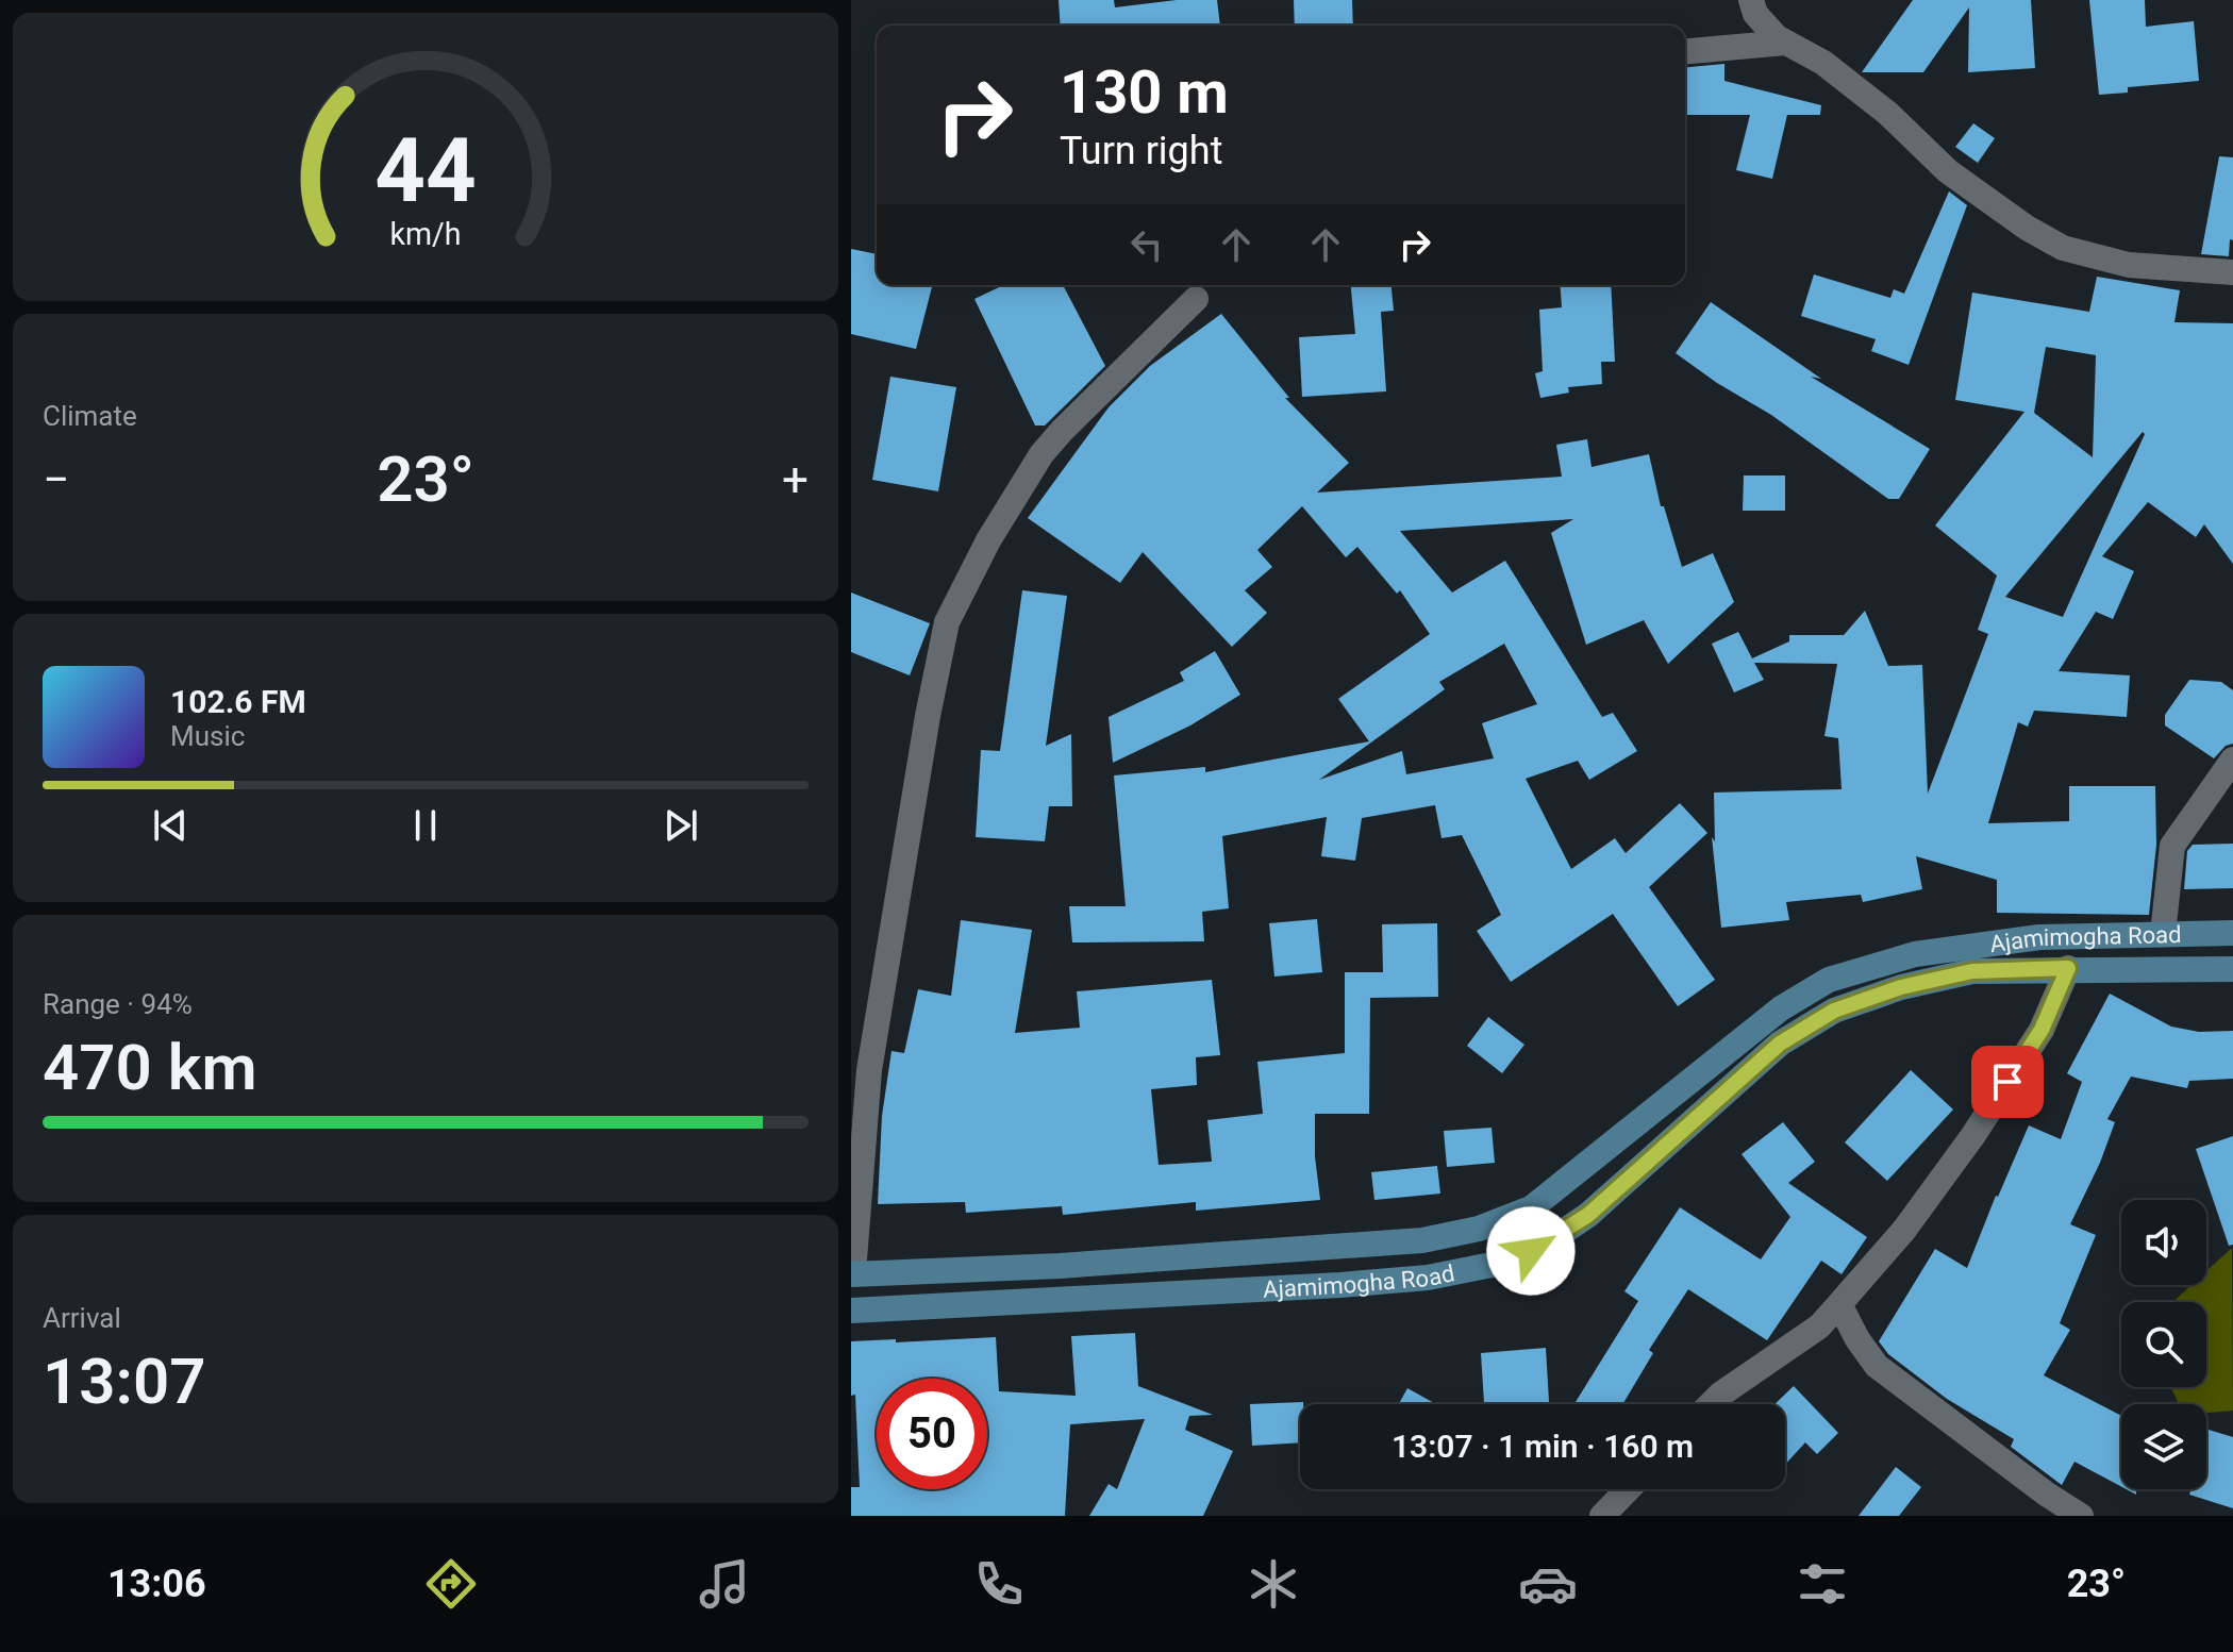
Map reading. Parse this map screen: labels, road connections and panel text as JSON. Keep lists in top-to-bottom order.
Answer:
{
  "streets": {
    "main road": ["Ajamimogha Road"]
  },
  "page": {
    "turn": ["130 m", "Turn right"],
    "tile": [
      "Climate",
      ["Range · 94%", "470 km"],
      ["Arrival", "13:07"]
    ],
    "heat": ["−", "23°", "+"],
    "song": ["102.6 FM", "Music"],
    "limit": "50",
    "trip": "13:07 · 1 min · 160 m",
    "tabs": ["13:06", "23°"],
    "gauge": ["44", "km/h"]
  }
}
